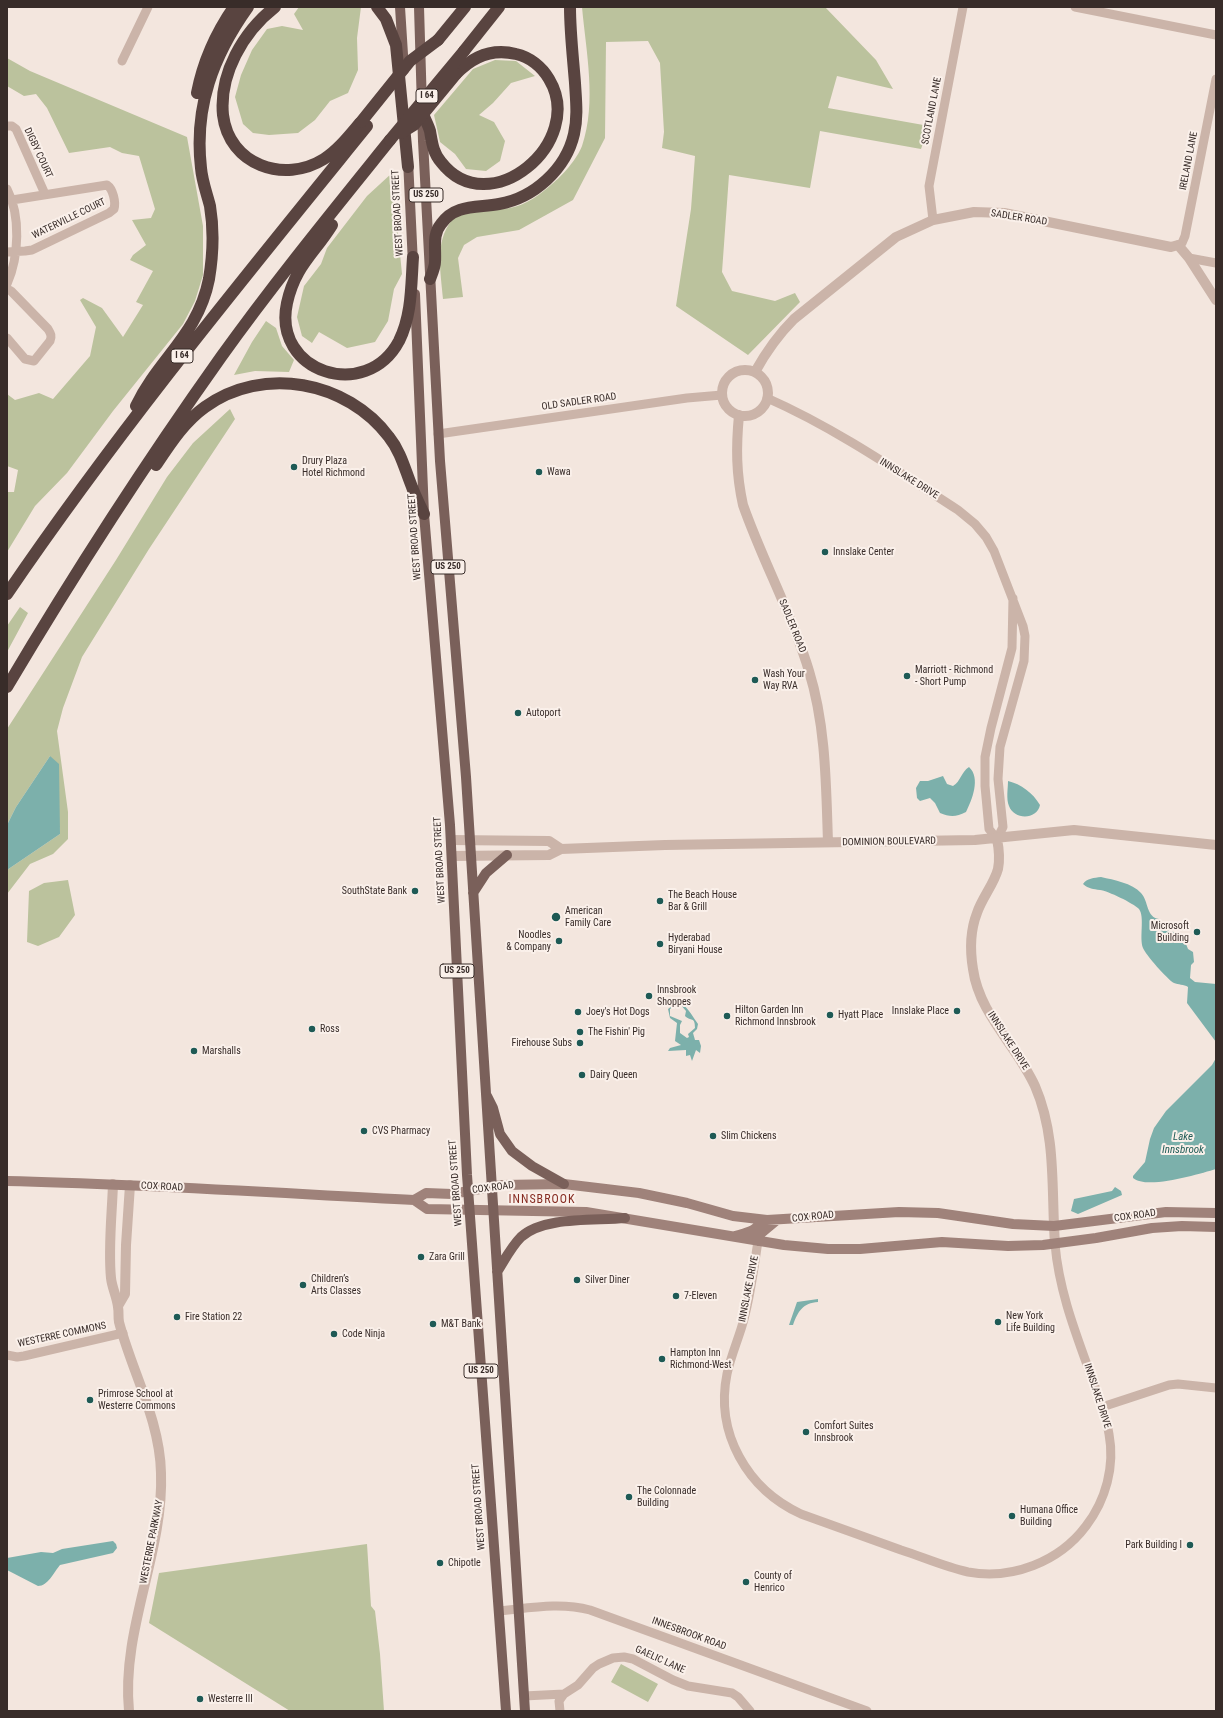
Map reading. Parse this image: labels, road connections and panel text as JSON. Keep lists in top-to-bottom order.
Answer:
{
  "streets": {
    "highway": ["I 64"],
    "main road": ["US 250", "WEST BROAD STREET", "COX ROAD"],
    "street": [
      "SCOTLAND LANE",
      "DIGBY COURT",
      "IRELAND LANE",
      "SADLER ROAD",
      "WATERVILLE COURT",
      "OLD SADLER ROAD",
      "INNSLAKE DRIVE",
      "DOMINION BOULEVARD",
      "WESTERRE COMMONS",
      "WESTERRE PARKWAY",
      "INNESBROOK ROAD",
      "GAELIC LANE"
    ]
  },
  "crossings": [
    ["SCOTLAND LANE", "SADLER ROAD"],
    ["DIGBY COURT", "WATERVILLE COURT"],
    ["IRELAND LANE", "SADLER ROAD"],
    ["US 250", "OLD SADLER ROAD"],
    ["US 250", "DOMINION BOULEVARD"],
    ["US 250", "COX ROAD"],
    ["US 250", "INNESBROOK ROAD"],
    ["WEST BROAD STREET", "DOMINION BOULEVARD"],
    ["WEST BROAD STREET", "COX ROAD"],
    ["WEST BROAD STREET", "INNESBROOK ROAD"],
    ["SADLER ROAD", "OLD SADLER ROAD"],
    ["SADLER ROAD", "INNSLAKE DRIVE"],
    ["SADLER ROAD", "DOMINION BOULEVARD"],
    ["OLD SADLER ROAD", "INNSLAKE DRIVE"],
    ["INNSLAKE DRIVE", "DOMINION BOULEVARD"],
    ["INNSLAKE DRIVE", "COX ROAD"],
    ["COX ROAD", "WESTERRE PARKWAY"],
    ["WESTERRE COMMONS", "WESTERRE PARKWAY"]
  ],
  "districts": ["INNSBROOK"],
  "water": ["Lake Innsbrook"],
  "places": [
    "Drury Plaza Hotel Richmond",
    "Wawa",
    "Innslake Center",
    "Marriott - Richmond - Short Pump",
    "Wash Your Way RVA",
    "Autoport",
    "SouthState Bank",
    "The Beach House Bar & Grill",
    "American Family Care",
    "Microsoft Building",
    "Noodles & Company",
    "Hyderabad Biryani House",
    "Innsbrook Shoppes",
    "Innslake Place",
    "Joey's Hot Dogs",
    "Hyatt Place",
    "Hilton Garden Inn Richmond Innsbrook",
    "Ross",
    "The Fishin' Pig",
    "Firehouse Subs",
    "Marshalls",
    "Dairy Queen",
    "CVS Pharmacy",
    "Slim Chickens",
    "Zara Grill",
    "Silver Diner",
    "Children’s Arts Classes",
    "7-Eleven",
    "Fire Station 22",
    "New York Life Building",
    "M&T Bank",
    "Code Ninja",
    "Hampton Inn Richmond-West",
    "Primrose School at Westerre Commons",
    "Comfort Suites Innsbrook",
    "The Colonnade Building",
    "Humana Office Building",
    "Park Building I",
    "Chipotle",
    "County of Henrico",
    "Westerre III"
  ]
}
